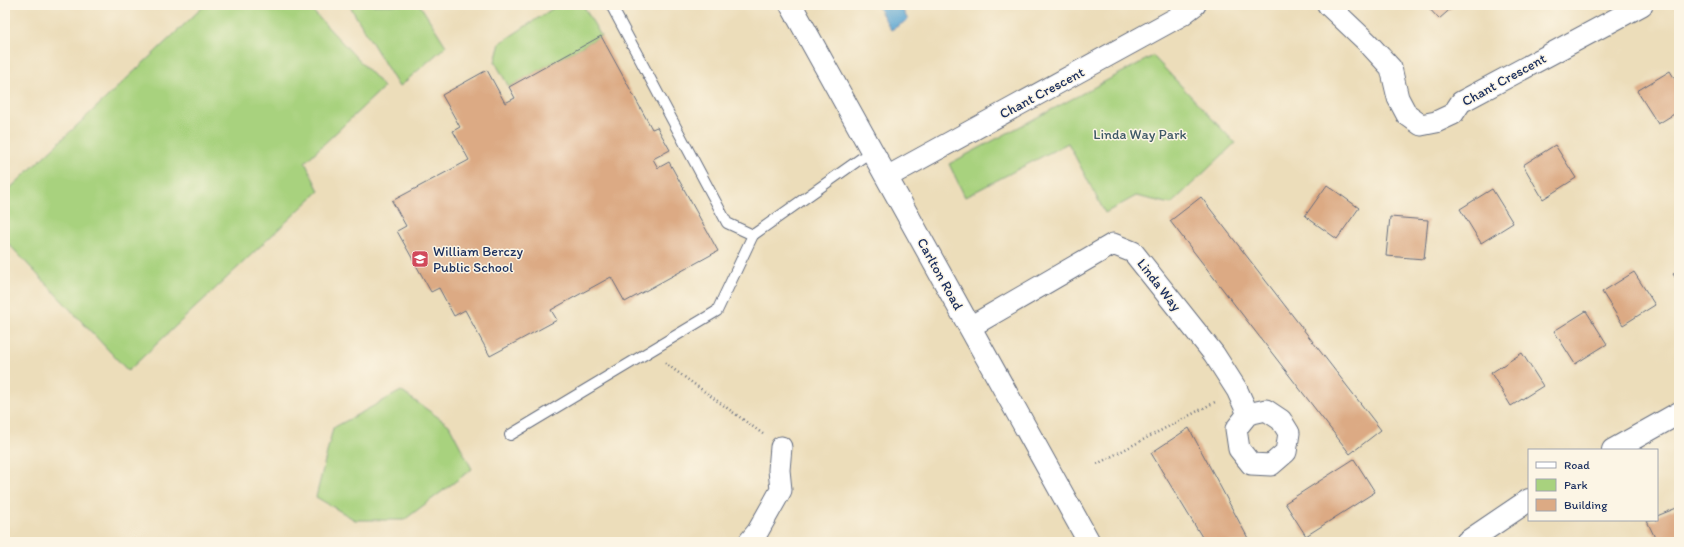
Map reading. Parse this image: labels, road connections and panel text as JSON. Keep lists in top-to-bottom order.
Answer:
{
  "streets": {
    "main road": ["Carlton Road"],
    "street": ["Chant Crescent", "Linda Way"]
  },
  "crossings": [
    ["Chant Crescent", "Carlton Road"],
    ["Carlton Road", "Linda Way"]
  ],
  "parks": ["Linda Way Park"],
  "places": {
    "school or university": ["William Berczy Public School"]
  },
  "legend": ["Road", "Park", "Building"]
}
